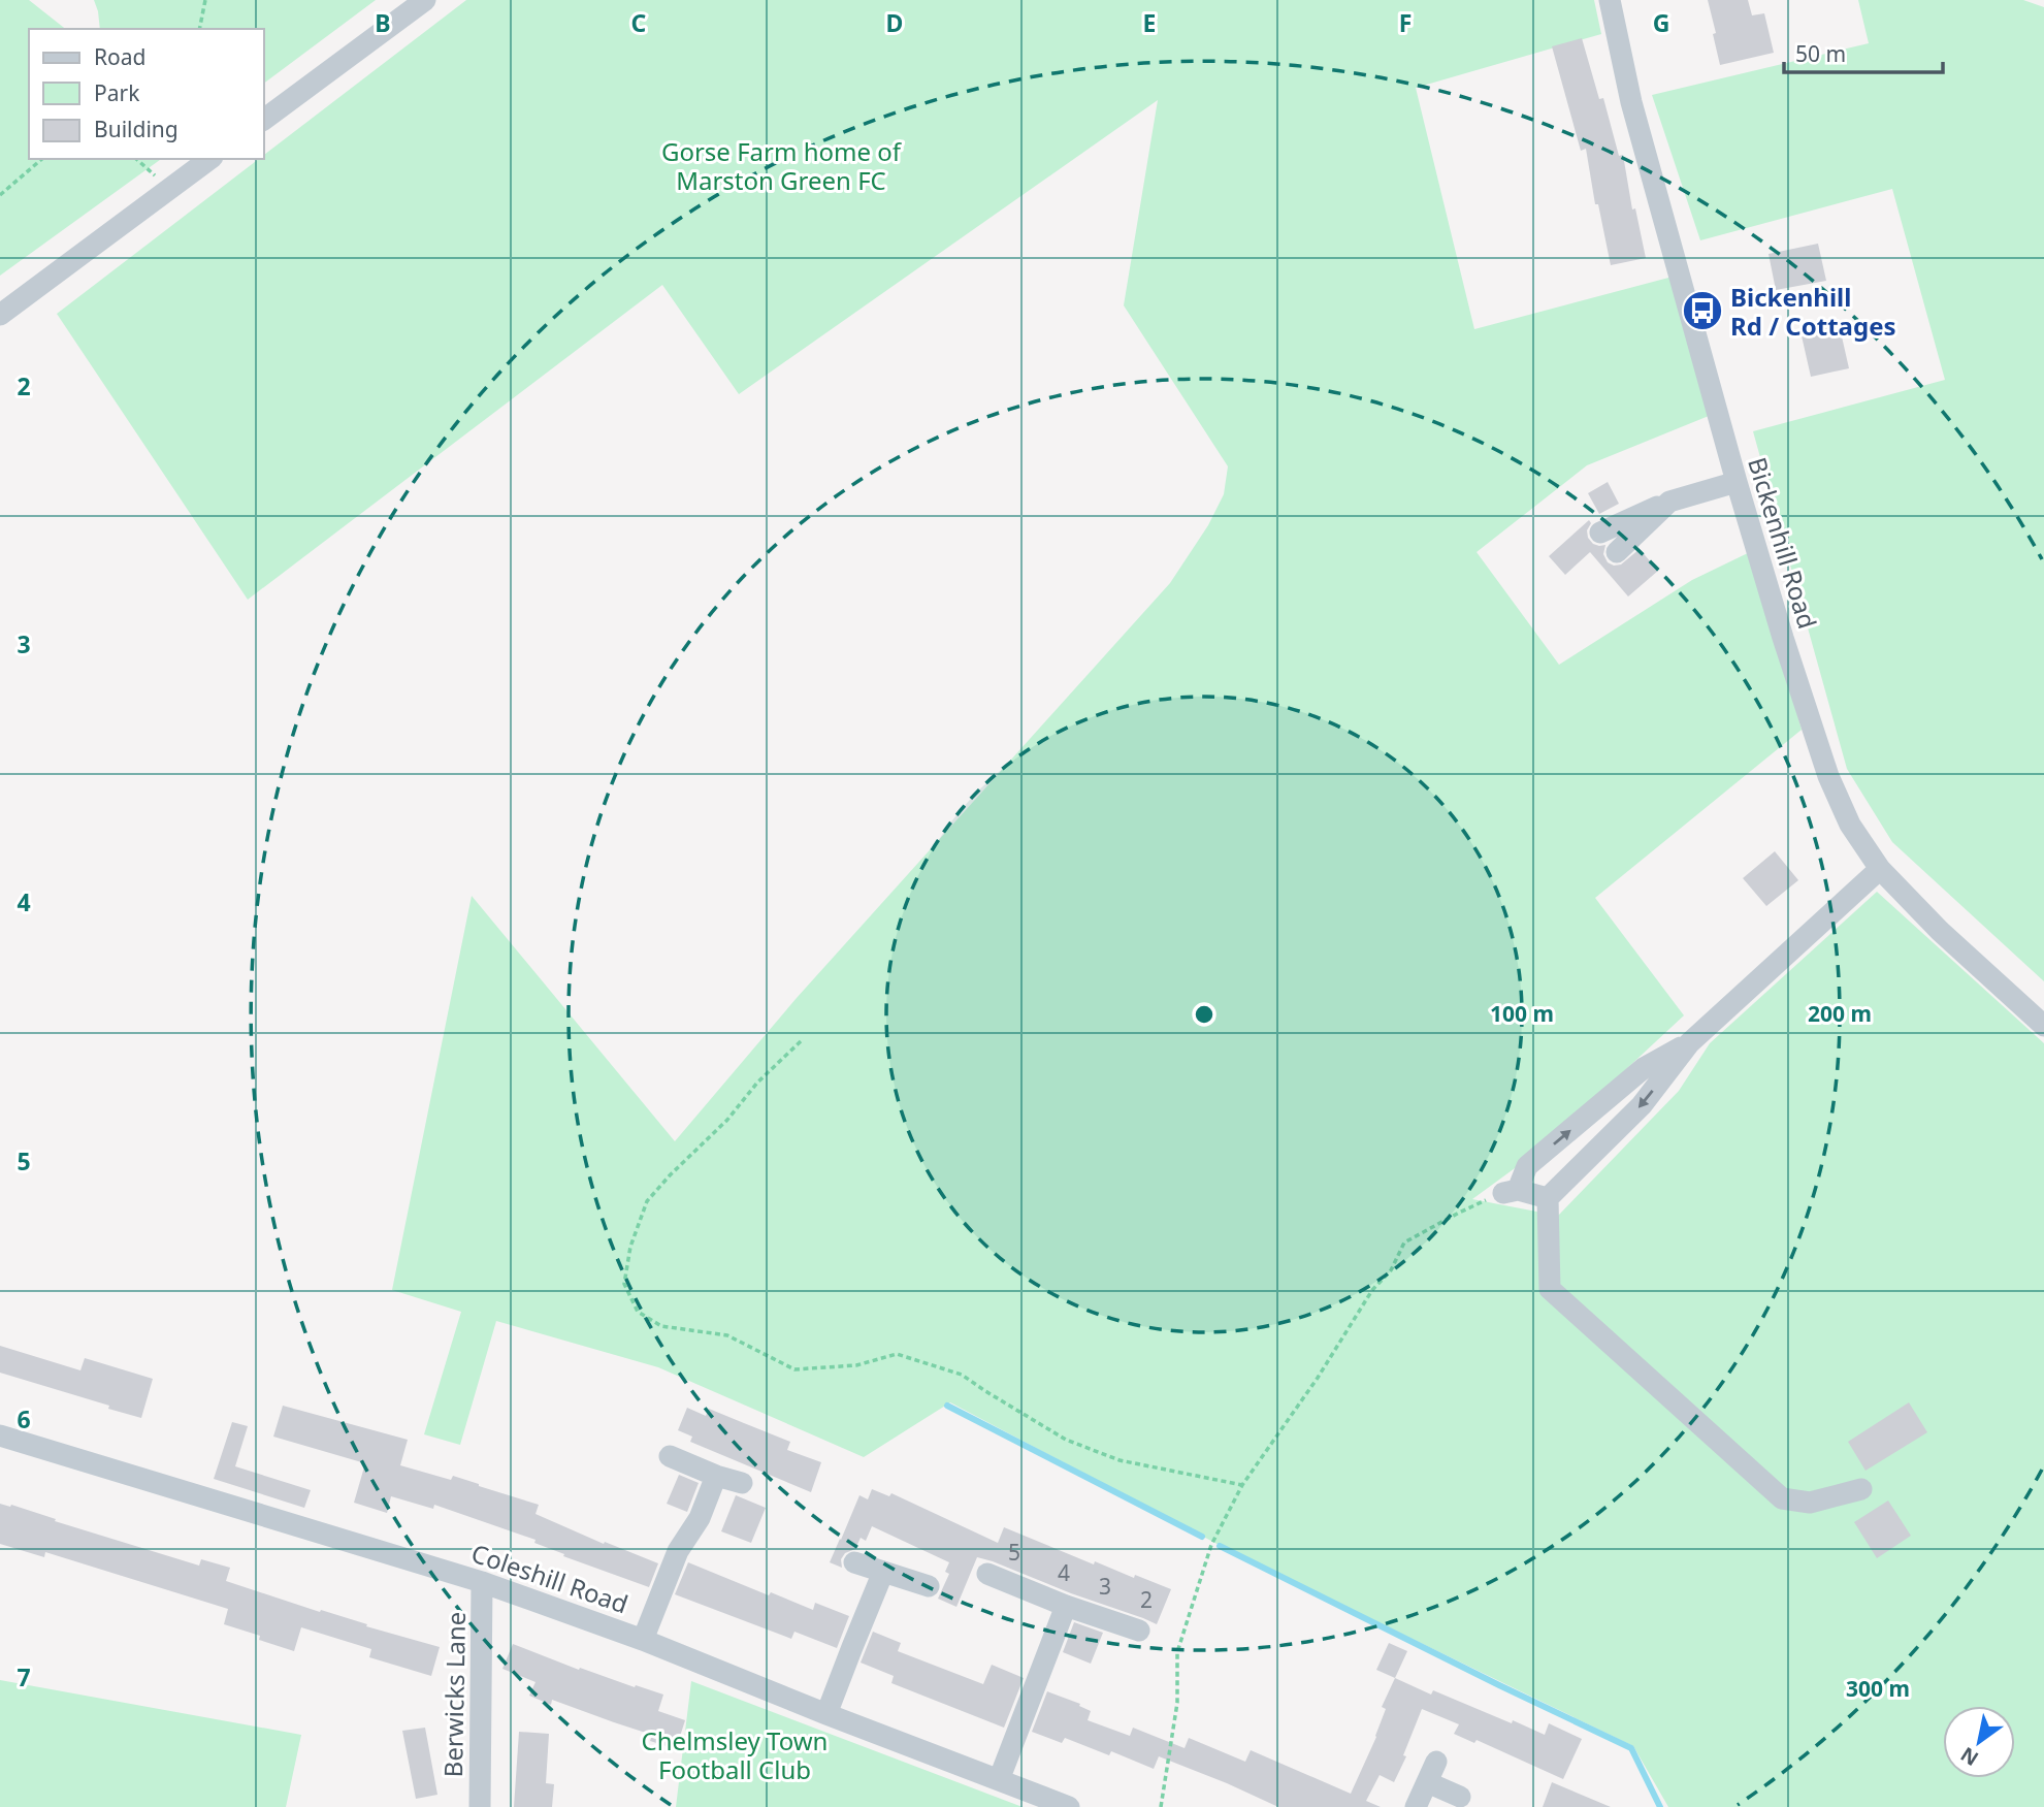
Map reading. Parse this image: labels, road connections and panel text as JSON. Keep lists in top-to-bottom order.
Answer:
{
  "streets": {
    "street": ["Bickenhill Road", "Coleshill Road", "Berwicks Lane"]
  },
  "crossings": [
    ["Coleshill Road", "Berwicks Lane"]
  ],
  "parks": ["Gorse Farm home of Marston Green FC", "Chelmsley Town Football Club"],
  "places": {
    "bus stop": ["Bickenhill Rd / Cottages"]
  },
  "house_numbers": [
    "5",
    "4",
    "3",
    "2"
  ],
  "legend": ["Road", "Park", "Building"],
  "scale_bar": "50 m",
  "north": "bottom left",
  "grid": {
    "columns": [
      "B",
      "C",
      "D",
      "E",
      "F",
      "G"
    ],
    "rows": [
      "2",
      "3",
      "4",
      "5",
      "6",
      "7"
    ]
  },
  "rings": ["100 m", "200 m", "300 m"]
}
